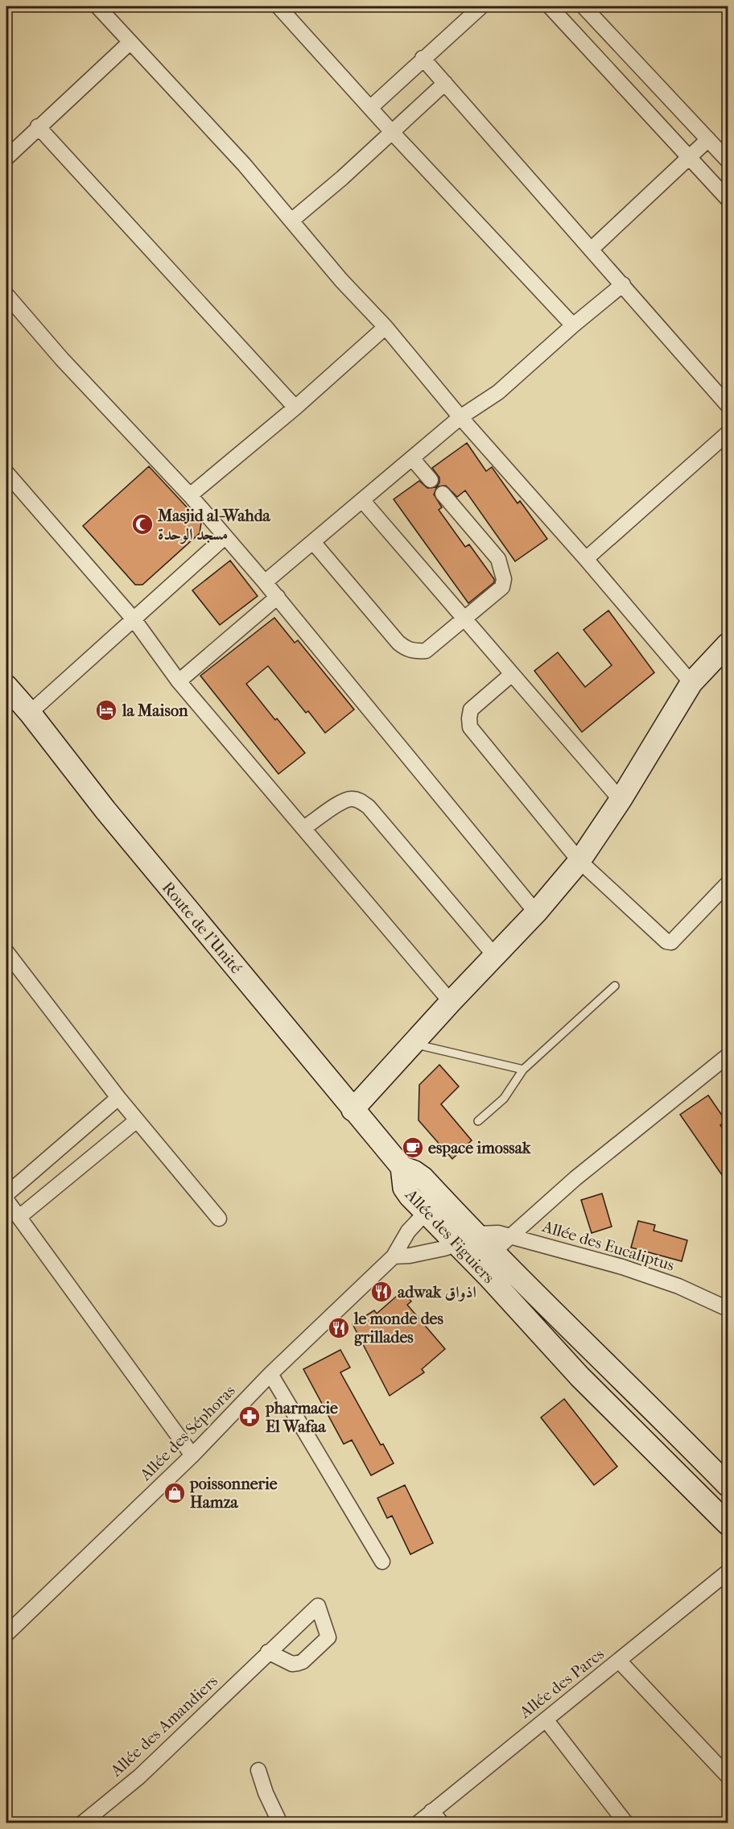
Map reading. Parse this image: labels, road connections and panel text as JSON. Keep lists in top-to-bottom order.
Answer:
{
  "streets": {
    "street": [
      "Route de l'Unité",
      "Allée des Figuiers",
      "Allée des Eucaliptus",
      "Allée des Séphoras",
      "Allée des Parcs",
      "Allée des Amandiers"
    ]
  },
  "crossings": [
    ["Route de l'Unité", "Allée des Figuiers"],
    ["Allée des Figuiers", "Allée des Eucaliptus"],
    ["Allée des Figuiers", "Allée des Séphoras"]
  ],
  "places": {
    "mosque": ["Masjid al-Wahda مسجد الوحدة"],
    "hotel": ["la Maison"],
    "cafe": ["espace imossak"],
    "restaurant": ["adwak اذواق", "le monde des grillades"],
    "pharmacy": ["pharmacie El Wafaa"],
    "shop": ["poissonnerie Hamza"]
  }
}
